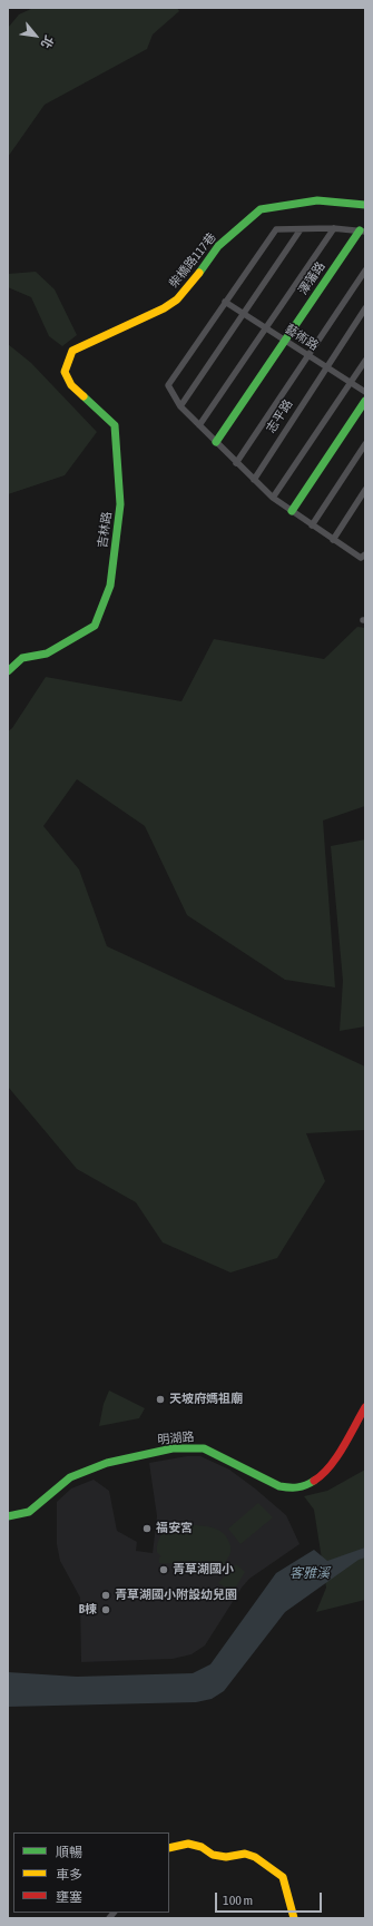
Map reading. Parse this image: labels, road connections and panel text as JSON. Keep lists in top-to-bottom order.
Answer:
{
  "streets": {
    "street": [
      "柴橋路117巷",
      "澤藩路",
      "藝術路",
      "志平路",
      "吉林路",
      "明湖路"
    ]
  },
  "crossings": [
    ["柴橋路117巷", "吉林路"],
    ["澤藩路", "藝術路"],
    ["藝術路", "志平路"]
  ],
  "water": ["客雅溪"],
  "places": [
    "天坡府媽祖廟",
    "福安宮",
    "青草湖國小",
    "青草湖國小附設幼兒園",
    "B棟"
  ],
  "legend": ["順暢", "車多", "壅塞"],
  "scale_bar": "100 m",
  "north": "bottom right"
}
